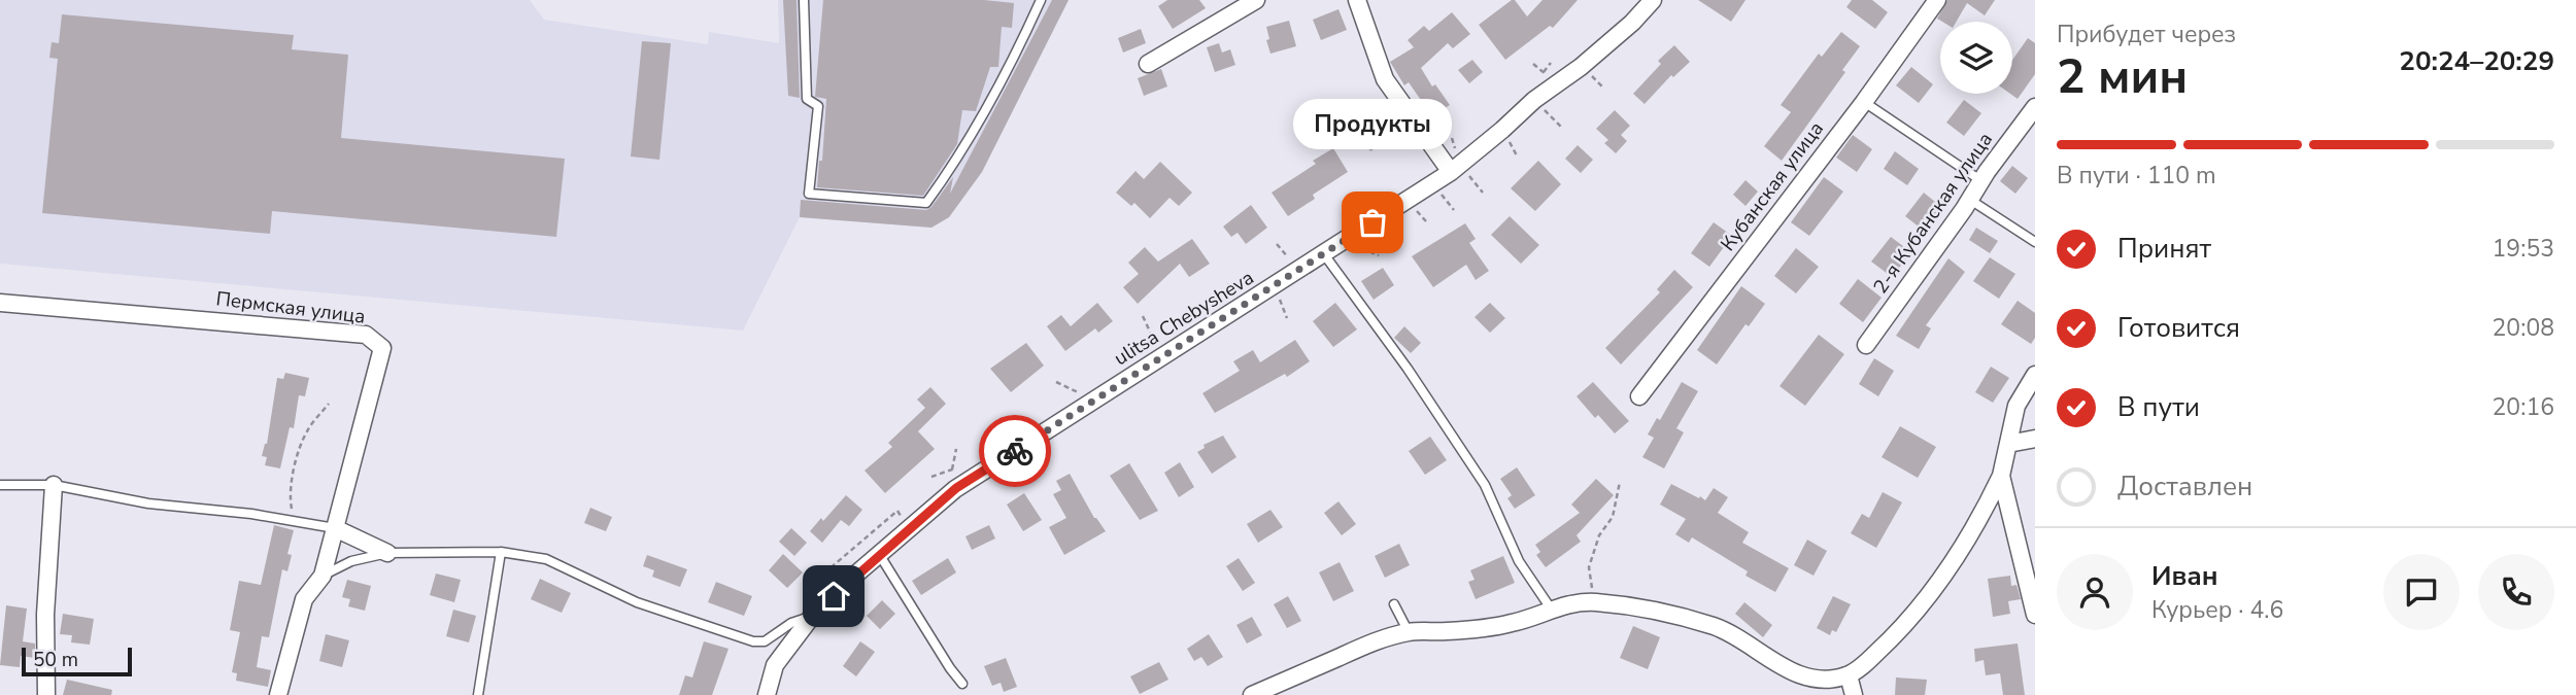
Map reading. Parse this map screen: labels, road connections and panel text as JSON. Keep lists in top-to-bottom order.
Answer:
{
  "streets": {
    "street": [
      "Кубанская улица",
      "2-я Кубанская улица",
      "Пермская улица",
      "ulitsa Chebysheva"
    ]
  },
  "places": ["Продукты"],
  "scale_bar": "50 m",
  "page": {
    "heading": ["2 мин", "Прибудет через", "20:24–20:29"],
    "panel": ["Иван", "Курьер · 4.6"],
    "bubble": "Продукты",
    "bar": "В пути · 110 m",
    "list": [
      ["Принят", "19:53"],
      ["Готовится", "20:08"],
      ["В пути", "20:16"],
      "Доставлен"
    ],
    "scale": "50 m"
  }
}
